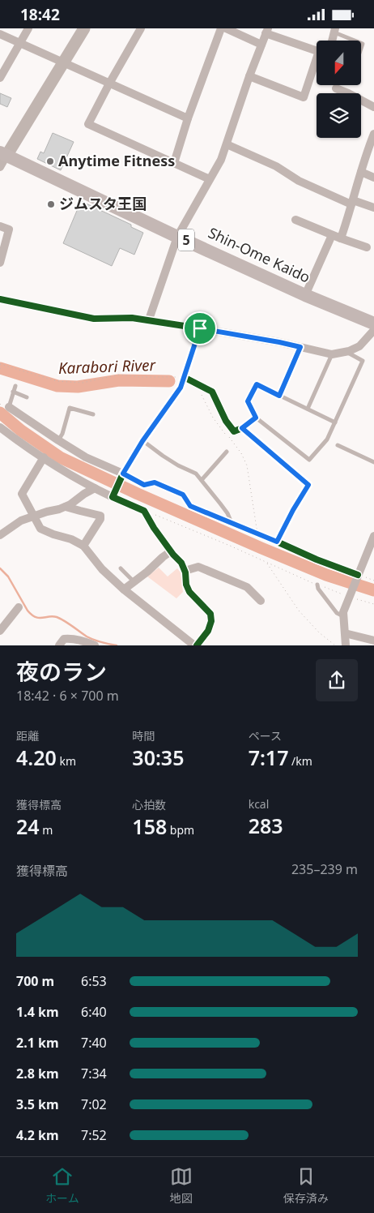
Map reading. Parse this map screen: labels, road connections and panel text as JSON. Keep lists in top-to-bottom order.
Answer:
{
  "streets": {
    "main road": ["5", "Shin-Ome Kaido"]
  },
  "water": ["Karabori River"],
  "places": ["Anytime Fitness", "ジムスタ王国"],
  "north": "bottom",
  "page": {
    "status": "18:42",
    "heading": ["夜のラン", "18:42 · 6 × 700 m"],
    "stats": [
      ["距離", "4.20 km"],
      ["時間", "30:35"],
      ["ペース", "7:17 /km"],
      ["獲得標高", "24 m"],
      ["心拍数", "158 bpm"],
      ["kcal", "283"]
    ],
    "chart": ["獲得標高", "235–239 m"],
    "list": [
      {
        "name": "700 m",
        "note": "6:53"
      },
      {
        "name": "1.4 km",
        "note": "6:40"
      },
      {
        "name": "2.1 km",
        "note": "7:40"
      },
      {
        "name": "2.8 km",
        "note": "7:34"
      },
      {
        "name": "3.5 km",
        "note": "7:02"
      },
      {
        "name": "4.2 km",
        "note": "7:52"
      }
    ],
    "tabs": ["ホーム", "地図", "保存済み"]
  }
}
